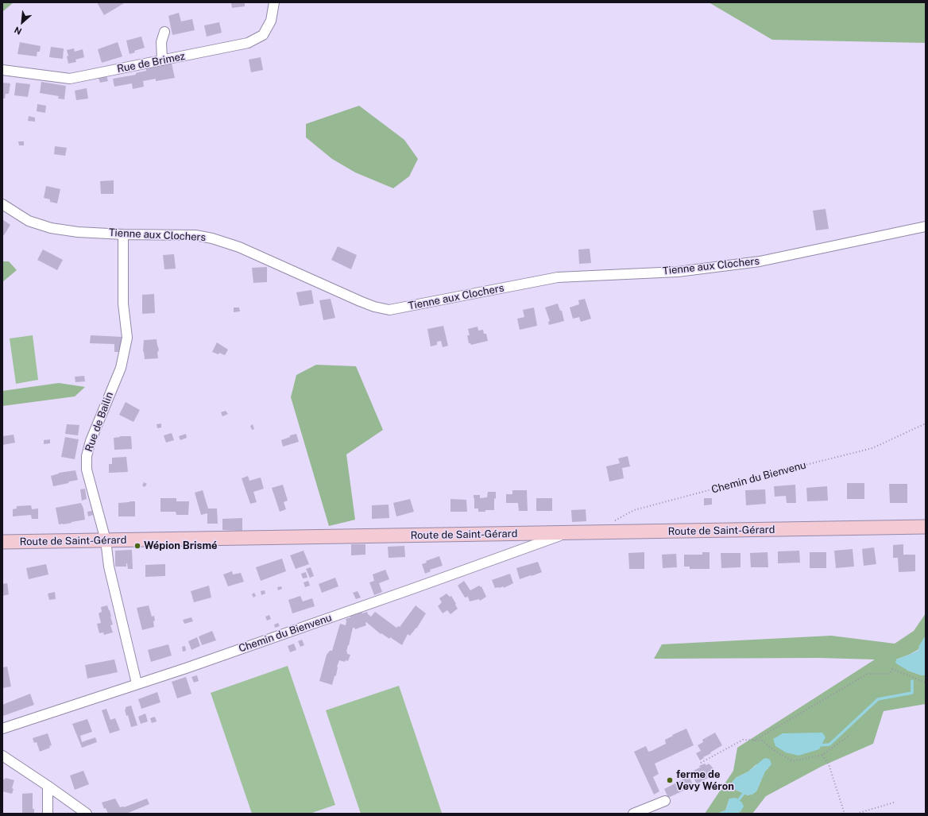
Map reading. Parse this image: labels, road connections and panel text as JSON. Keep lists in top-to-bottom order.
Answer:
{
  "streets": {
    "main road": ["Route de Saint-Gérard"],
    "street": [
      "Rue de Brimez",
      "Tienne aux Clochers",
      "Rue de Bailin",
      "Chemin du Bienvenu"
    ]
  },
  "crossings": [
    ["Tienne aux Clochers", "Rue de Bailin"],
    ["Rue de Bailin", "Chemin du Bienvenu"],
    ["Rue de Bailin", "Route de Saint-Gérard"],
    ["Chemin du Bienvenu", "Route de Saint-Gérard"]
  ],
  "places": ["Wépion Brismé", "ferme de Vevy Wéron"],
  "north": "bottom left"
}
